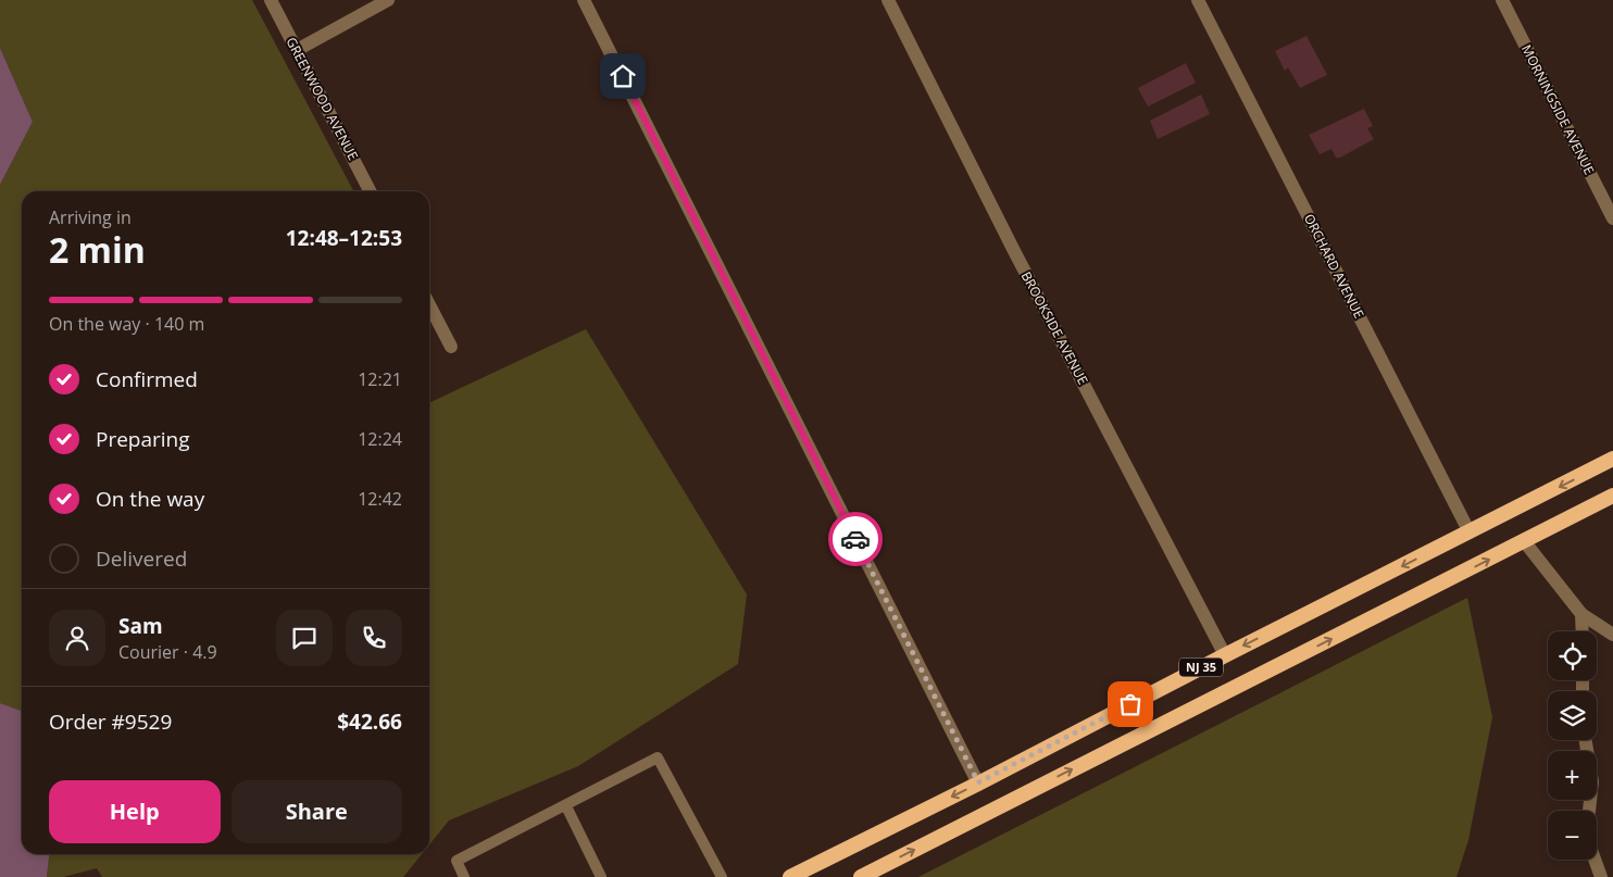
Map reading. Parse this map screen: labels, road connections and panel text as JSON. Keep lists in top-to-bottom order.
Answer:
{
  "streets": {
    "highway": ["NJ 35"],
    "street": [
      "GREENWOOD AVENUE",
      "MORNINGSIDE AVENUE",
      "ORCHARD AVENUE",
      "BROOKSIDE AVENUE"
    ]
  },
  "crossings": [
    ["ORCHARD AVENUE", "NJ 35"],
    ["BROOKSIDE AVENUE", "NJ 35"]
  ],
  "page": {
    "heading": ["2 min", "Arriving in", "12:48–12:53"],
    "panel": [
      "Sam",
      "Courier · 4.9",
      "Order #9529",
      "$42.66"
    ],
    "bar": "On the way · 140 m",
    "list": [
      ["Confirmed", "12:21"],
      ["Preparing", "12:24"],
      ["On the way", "12:42"],
      "Delivered"
    ],
    "map_buttons": ["+", "−"],
    "buttons": ["Help", "Share"]
  }
}
